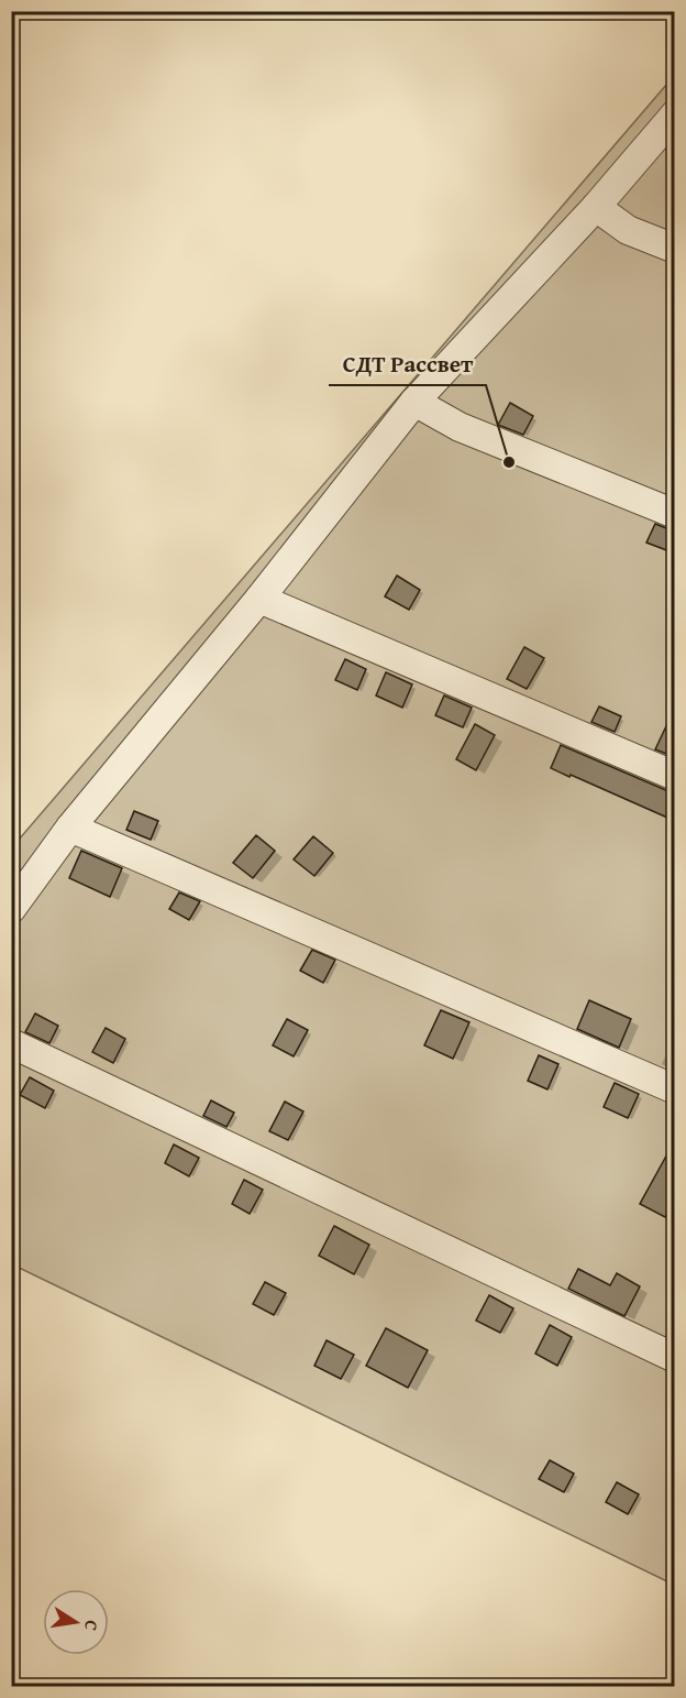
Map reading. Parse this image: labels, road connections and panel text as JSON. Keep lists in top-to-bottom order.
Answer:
{
  "places": ["СДТ Рассвет"],
  "north": "right"
}
